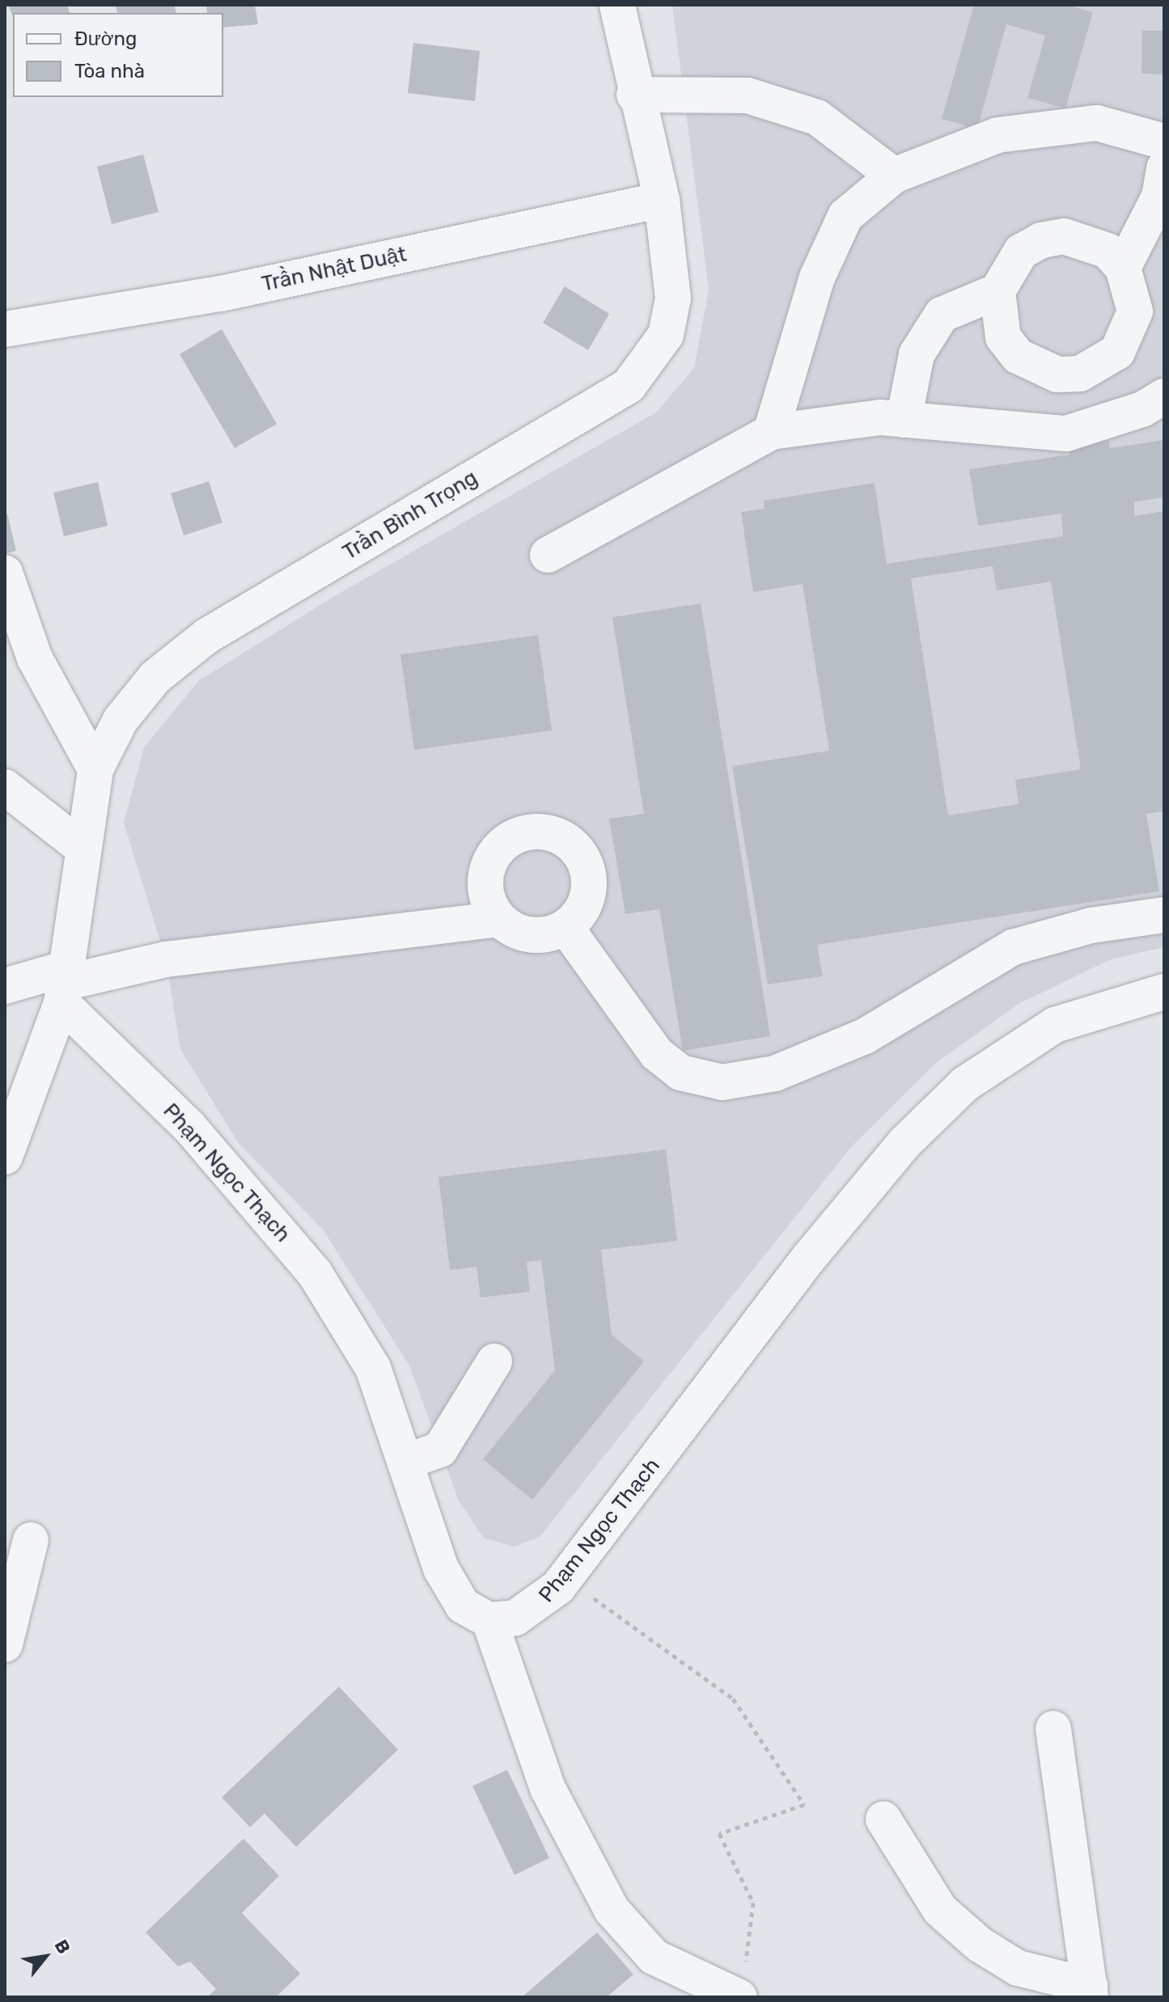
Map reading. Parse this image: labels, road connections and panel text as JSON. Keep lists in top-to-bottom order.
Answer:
{
  "streets": {
    "street": ["Trần Nhật Duật", "Trần Bình Trọng", "Phạm Ngọc Thạch"]
  },
  "crossings": [
    ["Trần Nhật Duật", "Trần Bình Trọng"],
    ["Trần Bình Trọng", "Phạm Ngọc Thạch"]
  ],
  "legend": ["Đường", "Tòa nhà"],
  "north": "top right"
}
